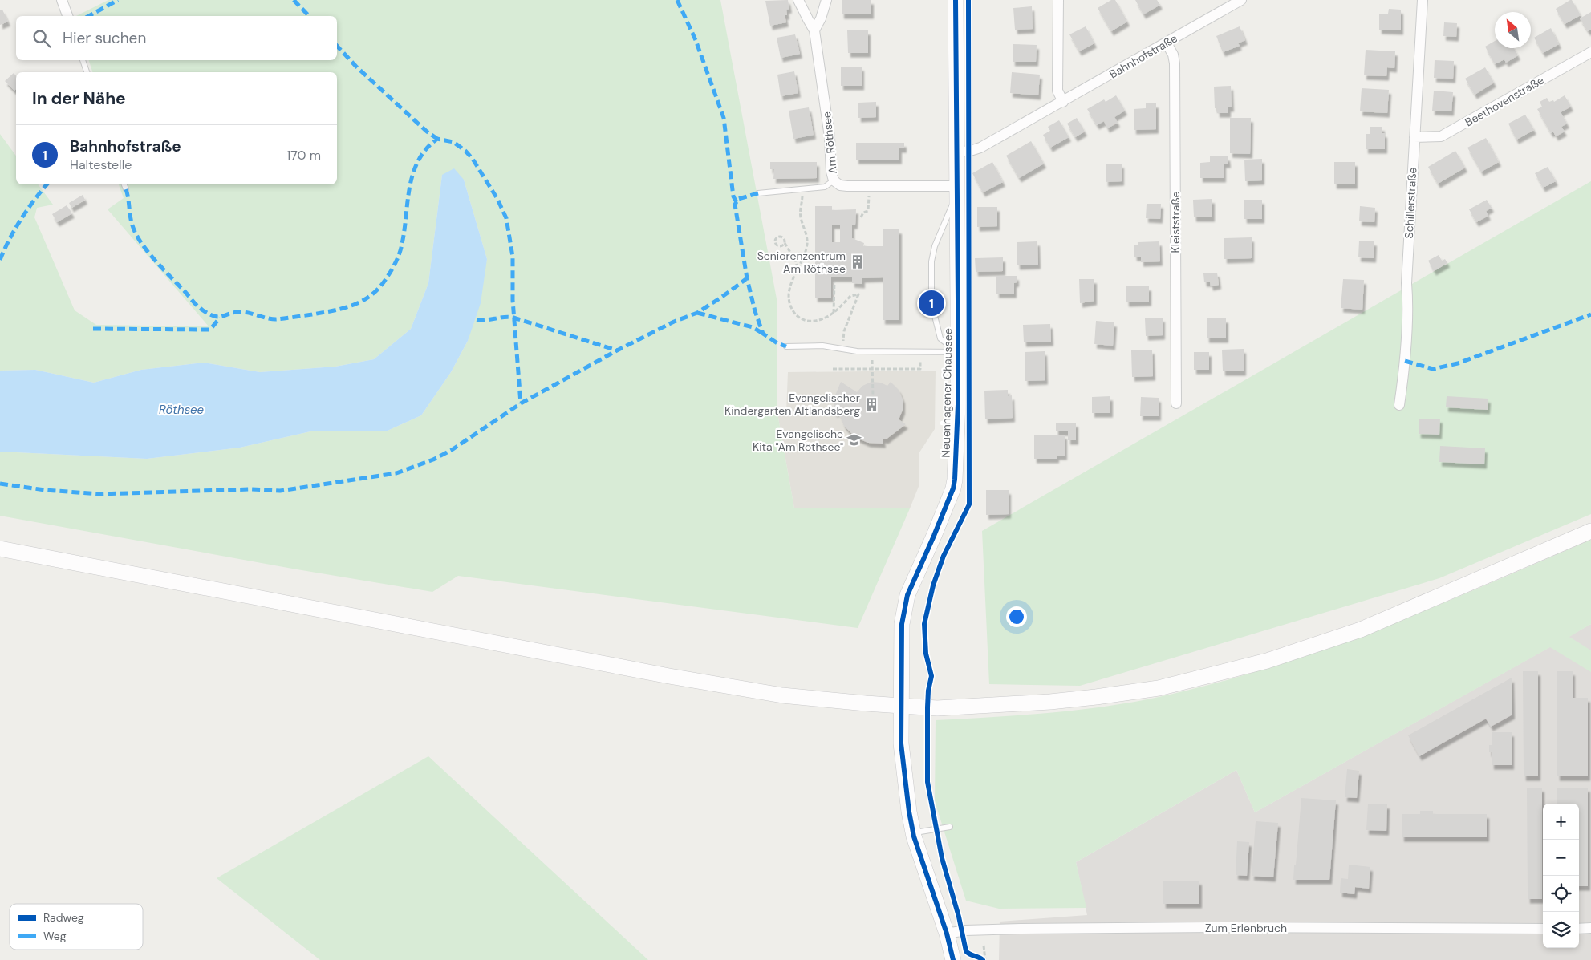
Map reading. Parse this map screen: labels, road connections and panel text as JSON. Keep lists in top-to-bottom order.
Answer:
{
  "streets": {
    "main road": ["Neuenhagener Chaussee"],
    "street": [
      "Bahnhofstraße",
      "Beethovenstraße",
      "Am Röthsee",
      "Schillerstraße",
      "Kleiststraße",
      "Zum Erlenbruch"
    ]
  },
  "crossings": [
    ["Bahnhofstraße", "Kleiststraße"],
    ["Bahnhofstraße", "Neuenhagener Chaussee"],
    ["Beethovenstraße", "Schillerstraße"],
    ["Am Röthsee", "Neuenhagener Chaussee"],
    ["Neuenhagener Chaussee", "Zum Erlenbruch"]
  ],
  "water": ["Röthsee"],
  "places": {
    "building": ["Seniorenzentrum Am Röthsee", "Evangelischer Kindergarten Altlandsberg"],
    "school or university": ["Evangelische Kita \"Am Röthsee\""]
  },
  "legend": ["Radweg", "Weg"],
  "north": "top left",
  "page": {
    "search": "Hier suchen",
    "heading": "In der Nähe",
    "list": [
      {
        "mark": "1",
        "name": "Bahnhofstraße",
        "note": "Haltestelle",
        "value": "170 m"
      }
    ],
    "pins": "1",
    "map_buttons": ["+", "−"]
  }
}
